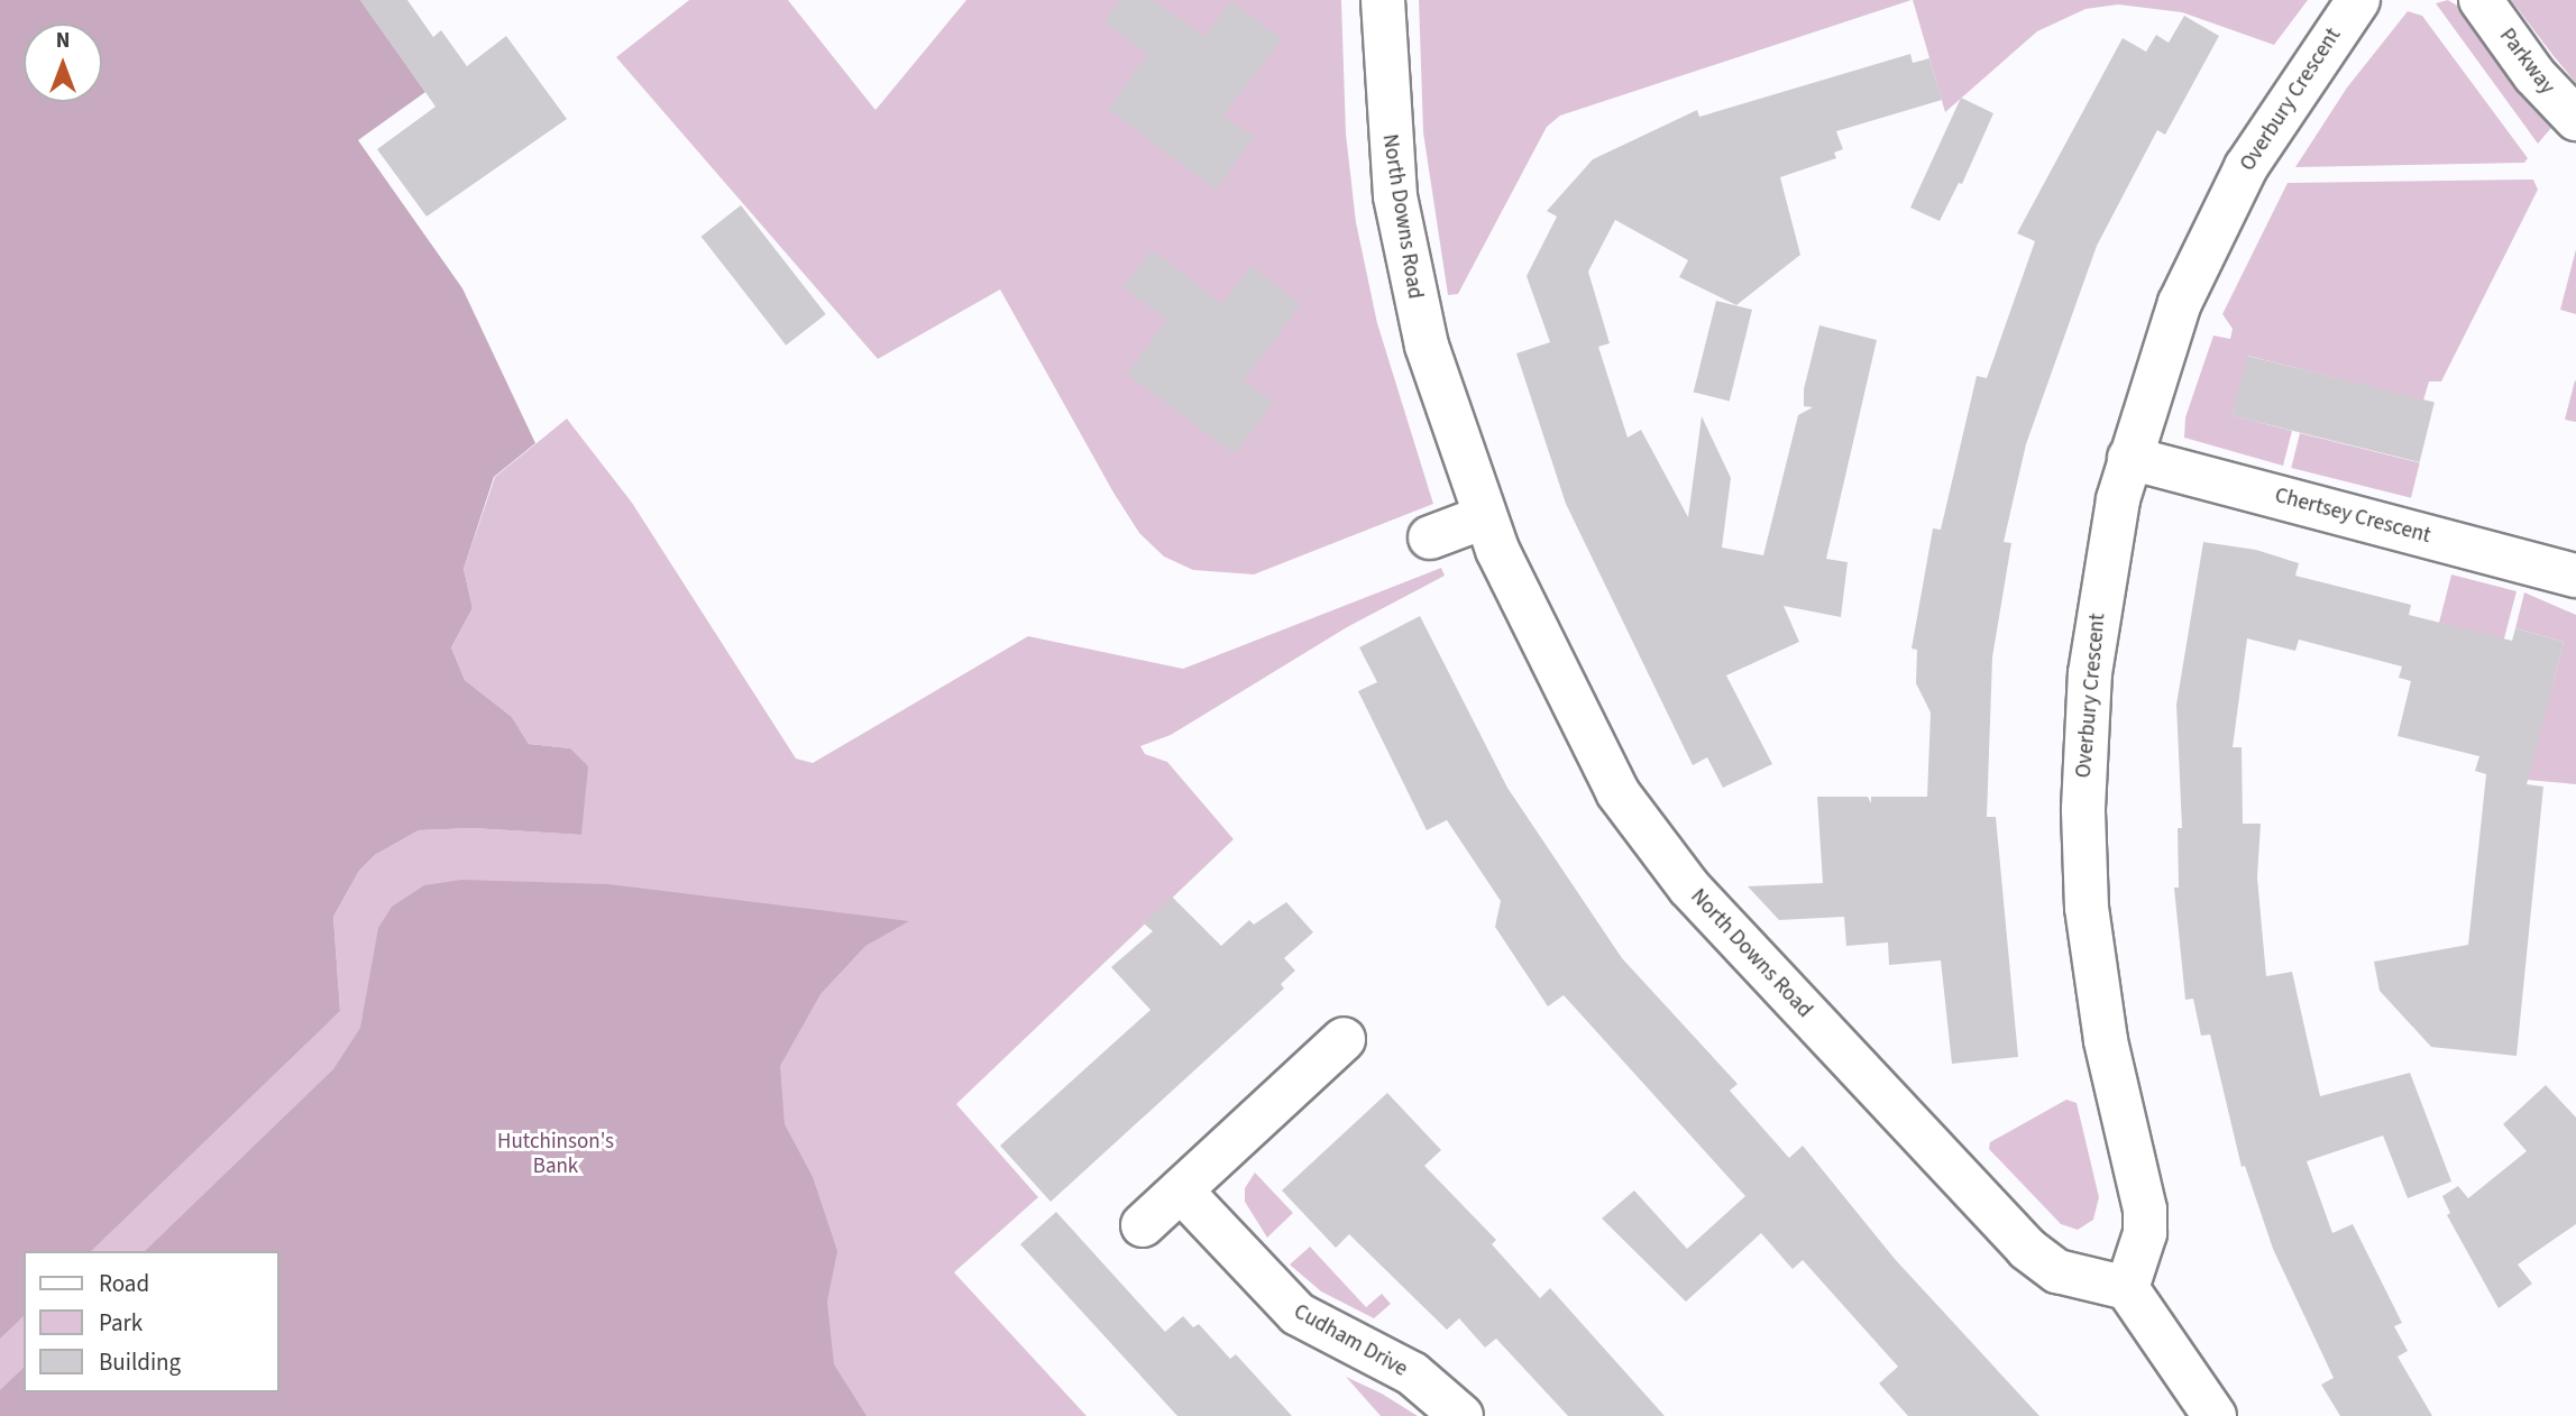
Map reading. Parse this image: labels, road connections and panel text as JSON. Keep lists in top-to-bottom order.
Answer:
{
  "streets": {
    "street": [
      "Parkway",
      "Overbury Crescent",
      "North Downs Road",
      "Chertsey Crescent",
      "Cudham Drive"
    ]
  },
  "crossings": [
    ["Overbury Crescent", "North Downs Road"],
    ["Overbury Crescent", "Chertsey Crescent"]
  ],
  "parks": ["Hutchinson's Bank"],
  "legend": ["Road", "Park", "Building"],
  "north": "top"
}
